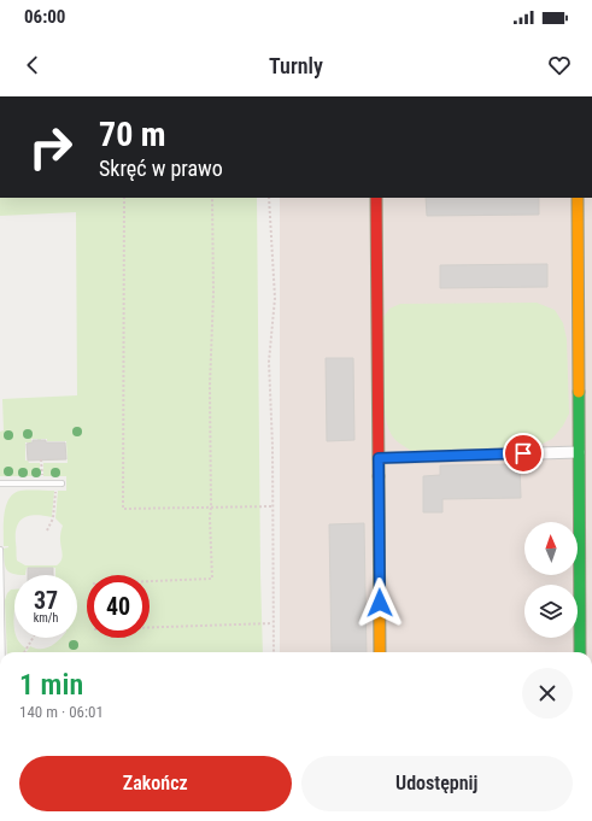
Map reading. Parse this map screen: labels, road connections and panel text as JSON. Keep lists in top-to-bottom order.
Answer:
{
  "north": "top",
  "page": {
    "status": "06:00",
    "header": "Turnly",
    "turn": ["70 m", "Skręć w prawo"],
    "speed": "37 km/h",
    "limit": "40",
    "heading": ["1 min", "140 m · 06:01"],
    "buttons": ["Zakończ", "Udostępnij"]
  }
}
